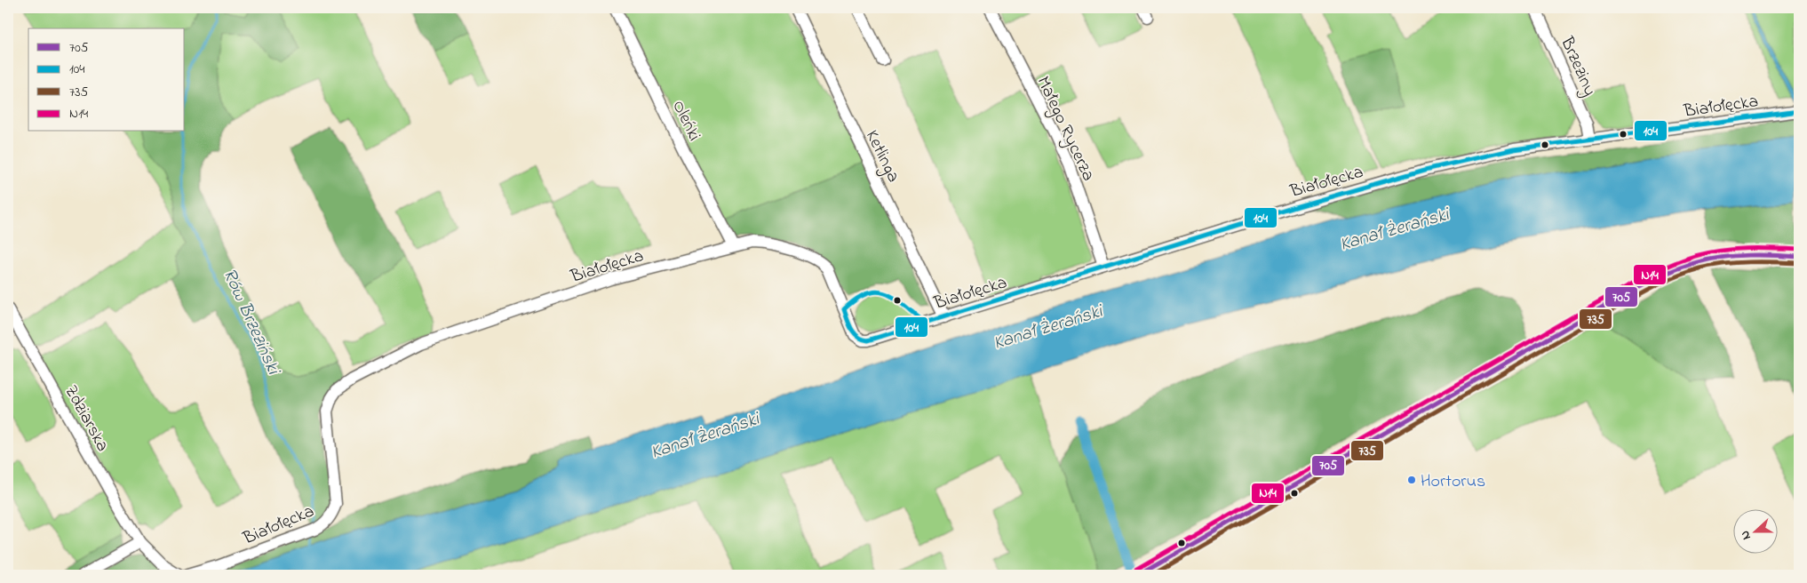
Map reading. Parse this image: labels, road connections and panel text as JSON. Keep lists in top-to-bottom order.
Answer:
{
  "streets": {
    "street": [
      "Brzeziny",
      "Białołęcka",
      "Oleńki",
      "Małego Rycerza",
      "Ketlinga",
      "Zdziarska"
    ]
  },
  "crossings": [
    ["Brzeziny", "Białołęcka"],
    ["Białołęcka", "Oleńki"],
    ["Białołęcka", "Małego Rycerza"],
    ["Białołęcka", "Ketlinga"]
  ],
  "water": ["Kanał Żerański", "Rów Brzeziński"],
  "places": ["Hortorus"],
  "lines": [
    "transit line 104",
    "transit line N14",
    "transit line 705",
    "transit line 735"
  ],
  "legend": [
    "705",
    "104",
    "735",
    "N14"
  ],
  "north": "left"
}
